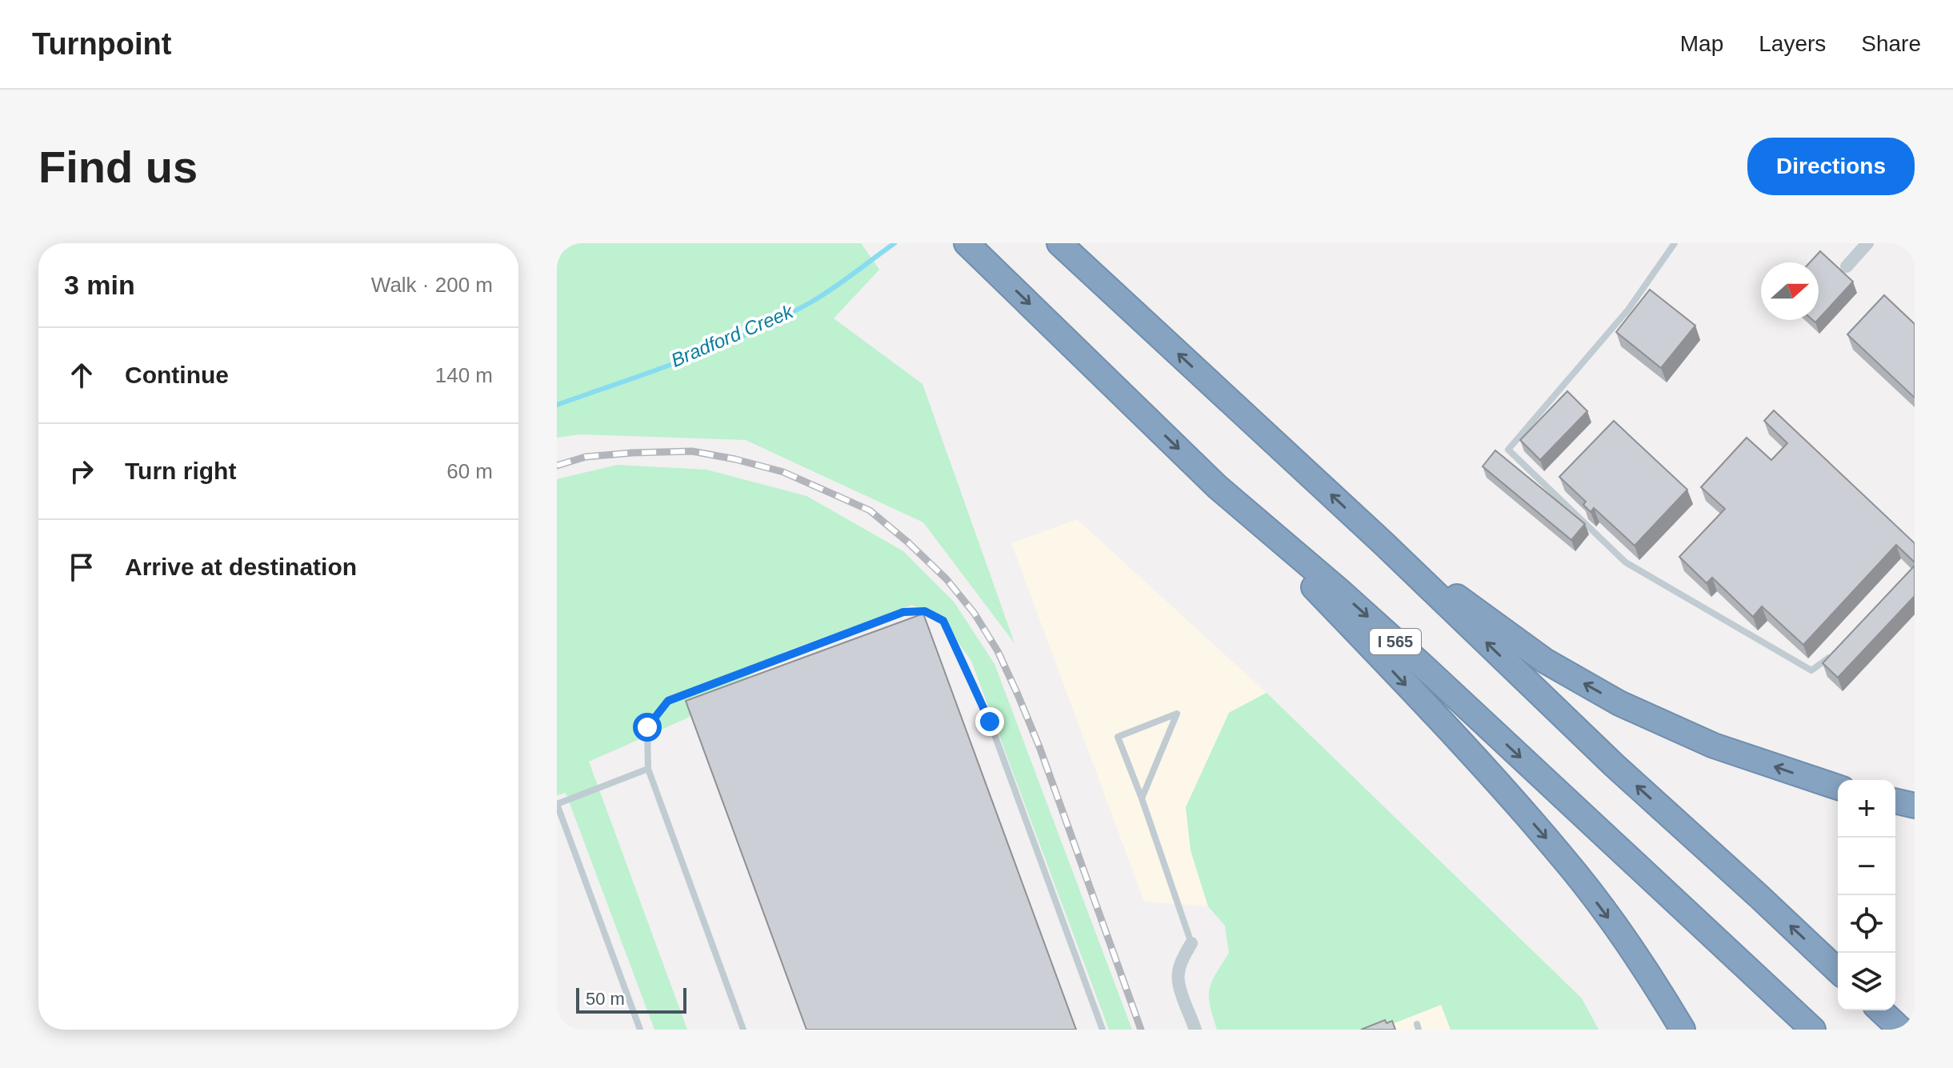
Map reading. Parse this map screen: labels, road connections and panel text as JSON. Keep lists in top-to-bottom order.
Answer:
{
  "streets": {
    "highway": ["I 565"]
  },
  "water": ["Bradford Creek"],
  "scale_bar": "50 m",
  "north": "right",
  "page": {
    "header": "Turnpoint",
    "nav": ["Map", "Layers", "Share"],
    "buttons": "Directions",
    "title": "Find us",
    "heading": ["3 min", "Walk · 200 m"],
    "list": [
      ["Continue", "140 m"],
      ["Turn right", "60 m"],
      "Arrive at destination"
    ],
    "map_buttons": ["+", "−"],
    "scale": "50 m"
  }
}
